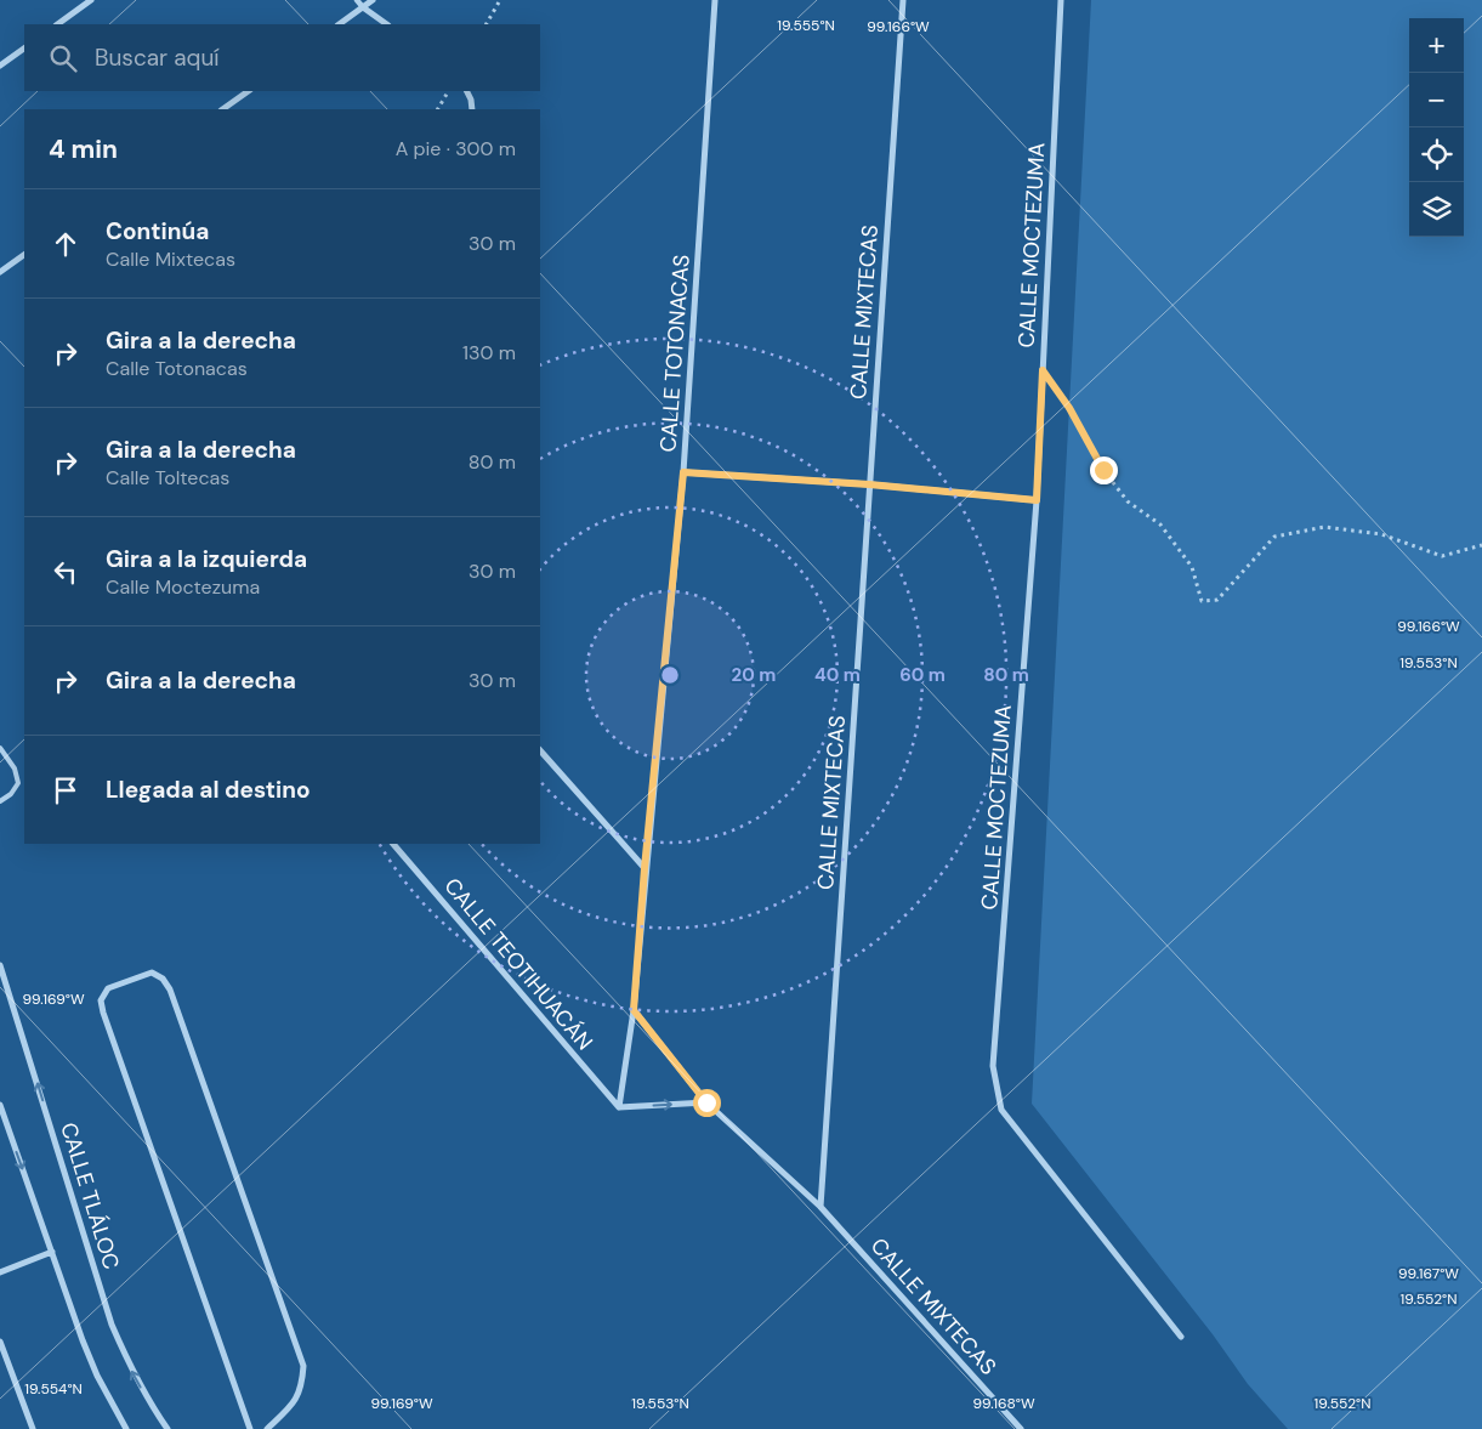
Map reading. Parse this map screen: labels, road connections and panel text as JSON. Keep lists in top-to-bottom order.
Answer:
{
  "streets": {
    "street": [
      "CALLE MOCTEZUMA",
      "CALLE MIXTECAS",
      "CALLE TOTONACAS",
      "CALLE TEOTIHUACÁN",
      "CALLE TLÁLOC"
    ]
  },
  "crossings": [
    ["CALLE MIXTECAS", "CALLE TOTONACAS"],
    ["CALLE TOTONACAS", "CALLE TEOTIHUACÁN"]
  ],
  "page": {
    "map_buttons": ["+", "−"],
    "search": "Buscar aquí",
    "heading": ["4 min", "A pie · 300 m"],
    "list": [
      ["Continúa", "Calle Mixtecas", "30 m"],
      ["Gira a la derecha", "Calle Totonacas", "130 m"],
      ["Gira a la derecha", "Calle Toltecas", "80 m"],
      ["Gira a la izquierda", "Calle Moctezuma", "30 m"],
      ["Gira a la derecha", "30 m"],
      "Llegada al destino"
    ]
  },
  "coordinates": [
    "19.555°N",
    "99.166°W",
    "19.553°N",
    "99.169°W",
    "99.167°W",
    "19.552°N",
    "19.554°N",
    "99.168°W"
  ],
  "rings": [
    "20 m",
    "40 m",
    "60 m",
    "80 m"
  ]
}
